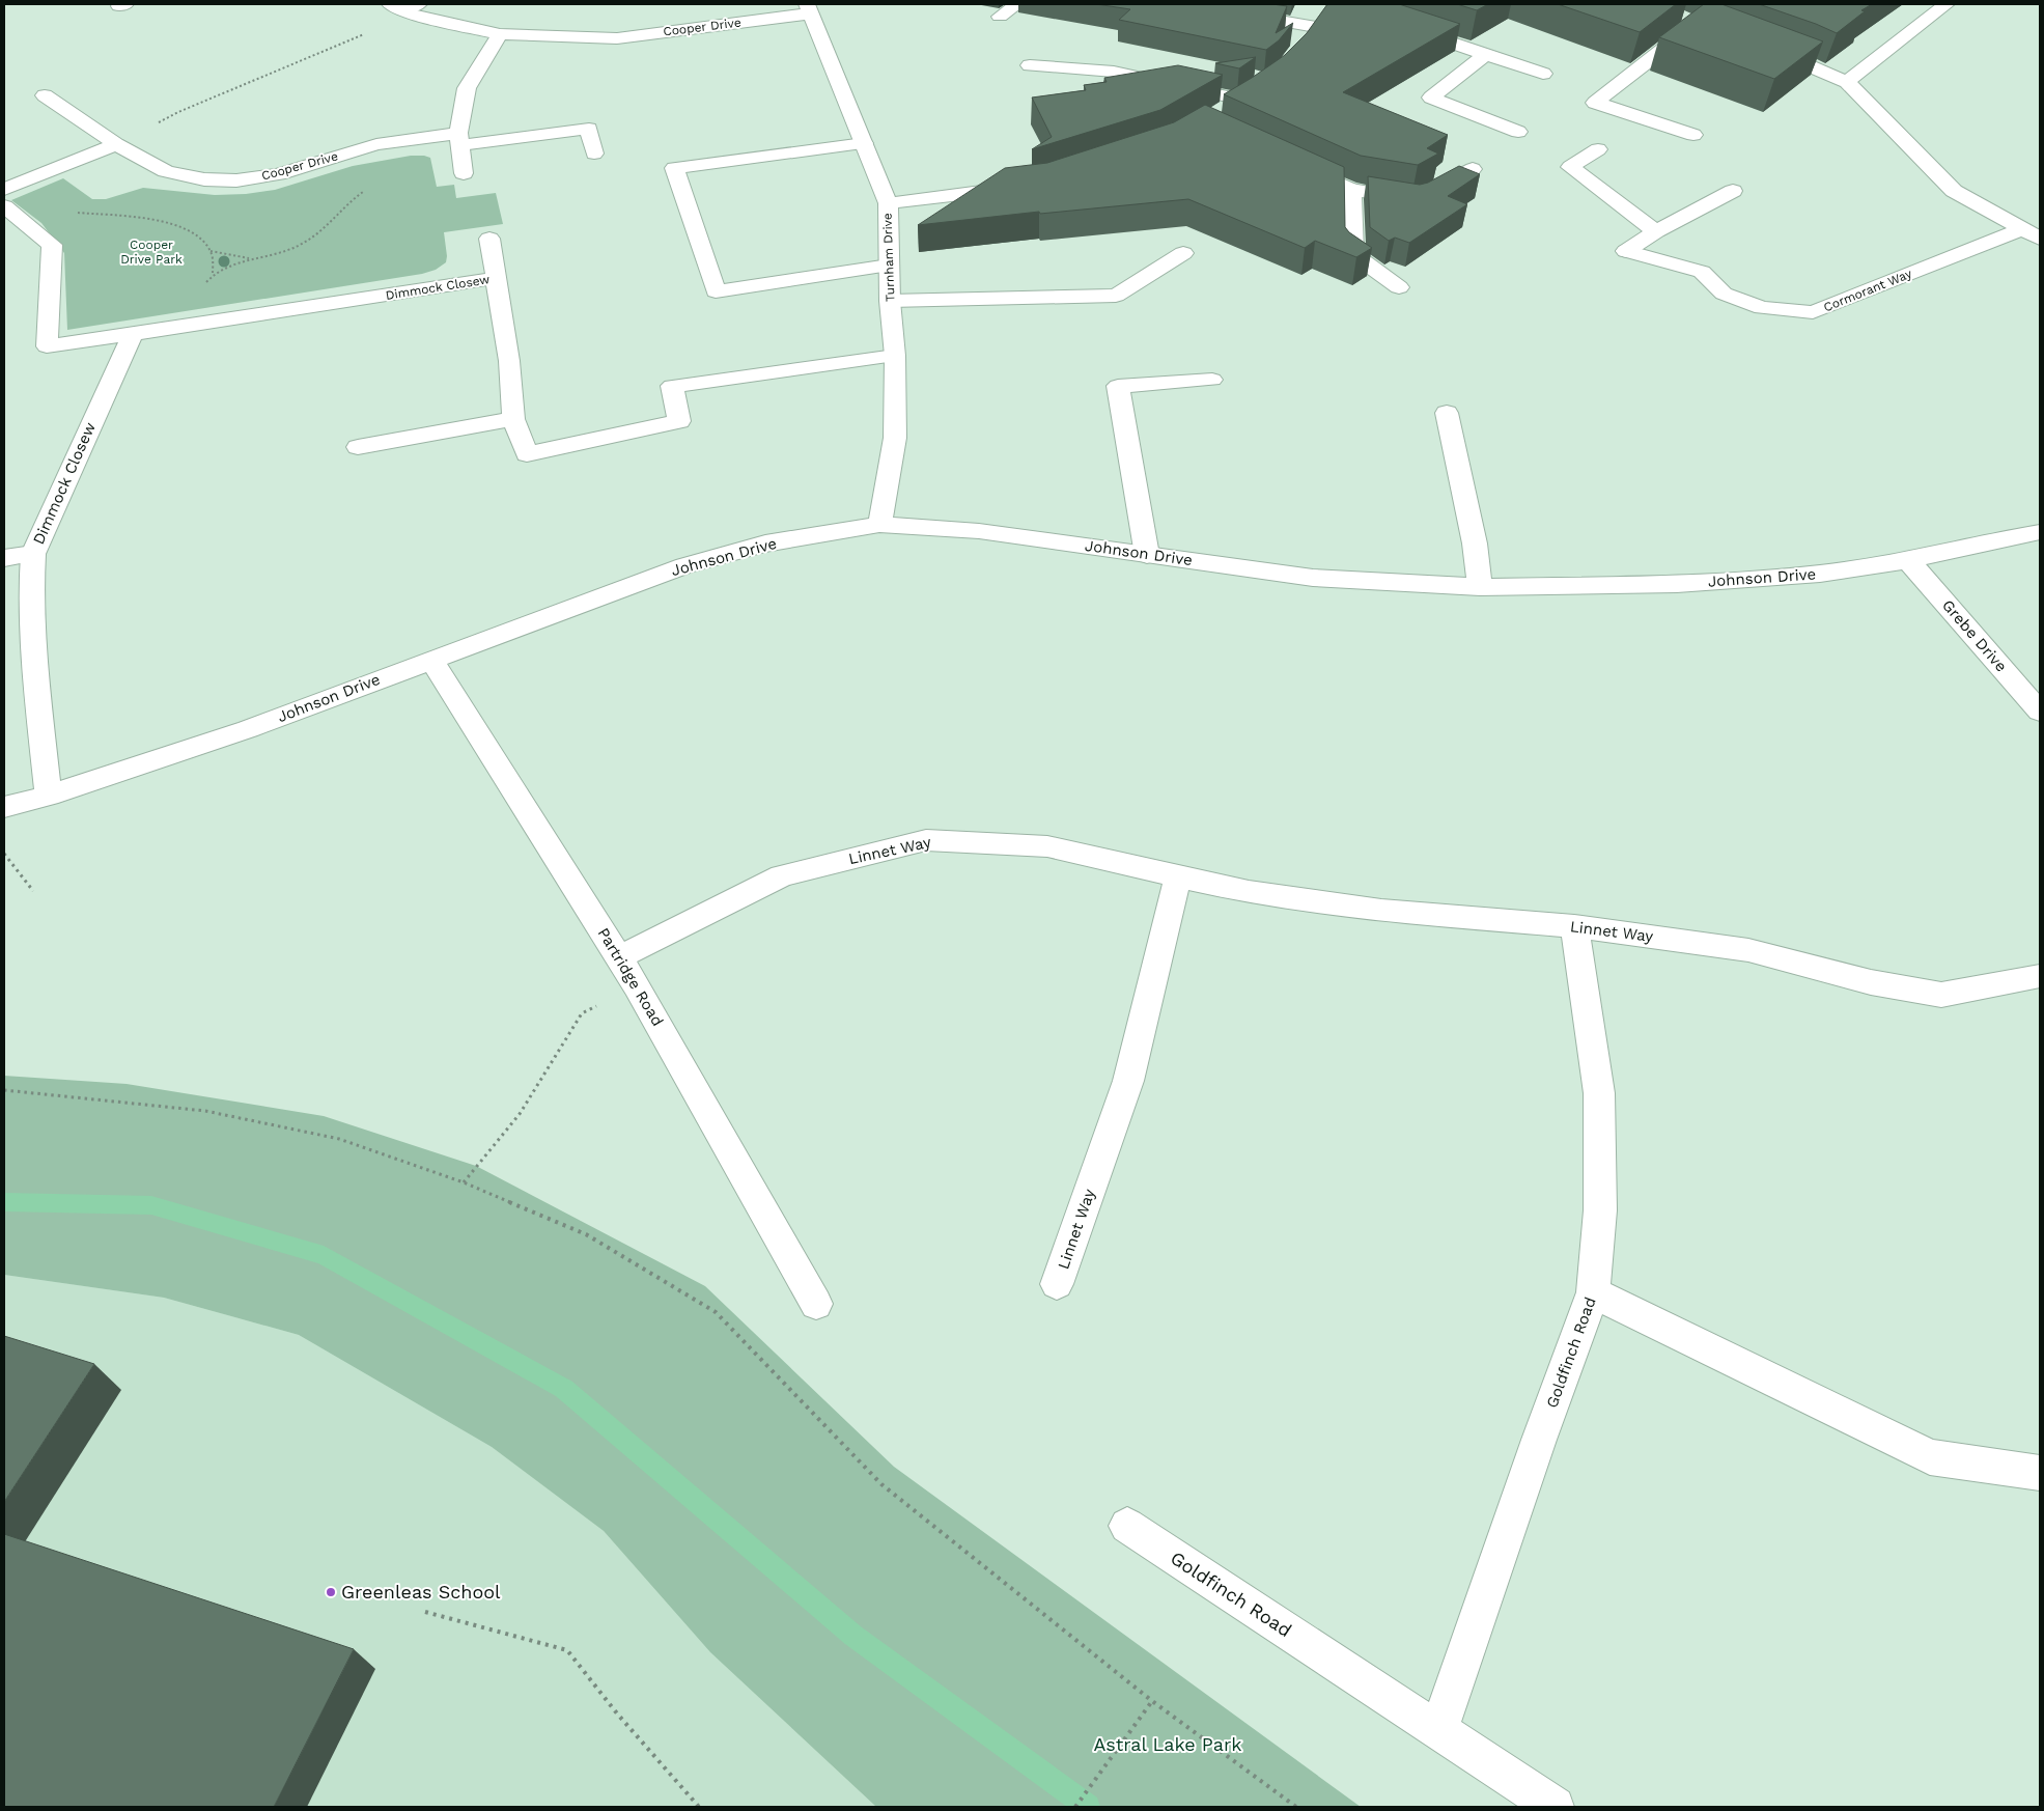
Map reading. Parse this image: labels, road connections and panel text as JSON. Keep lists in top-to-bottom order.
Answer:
{
  "streets": {
    "street": [
      "Cooper Drive",
      "Turnham Drive",
      "Dimmock Closew",
      "Cormorant Way",
      "Johnson Drive",
      "Grebe Drive",
      "Linnet Way",
      "Partridge Road",
      "Goldfinch Road"
    ]
  },
  "crossings": [
    ["Cooper Drive", "Turnham Drive"],
    ["Turnham Drive", "Johnson Drive"],
    ["Dimmock Closew", "Johnson Drive"],
    ["Johnson Drive", "Grebe Drive"],
    ["Johnson Drive", "Partridge Road"],
    ["Linnet Way", "Partridge Road"],
    ["Linnet Way", "Goldfinch Road"]
  ],
  "parks": ["Cooper Drive Park", "Astral Lake Park"],
  "places": ["Greenleas School"]
}
